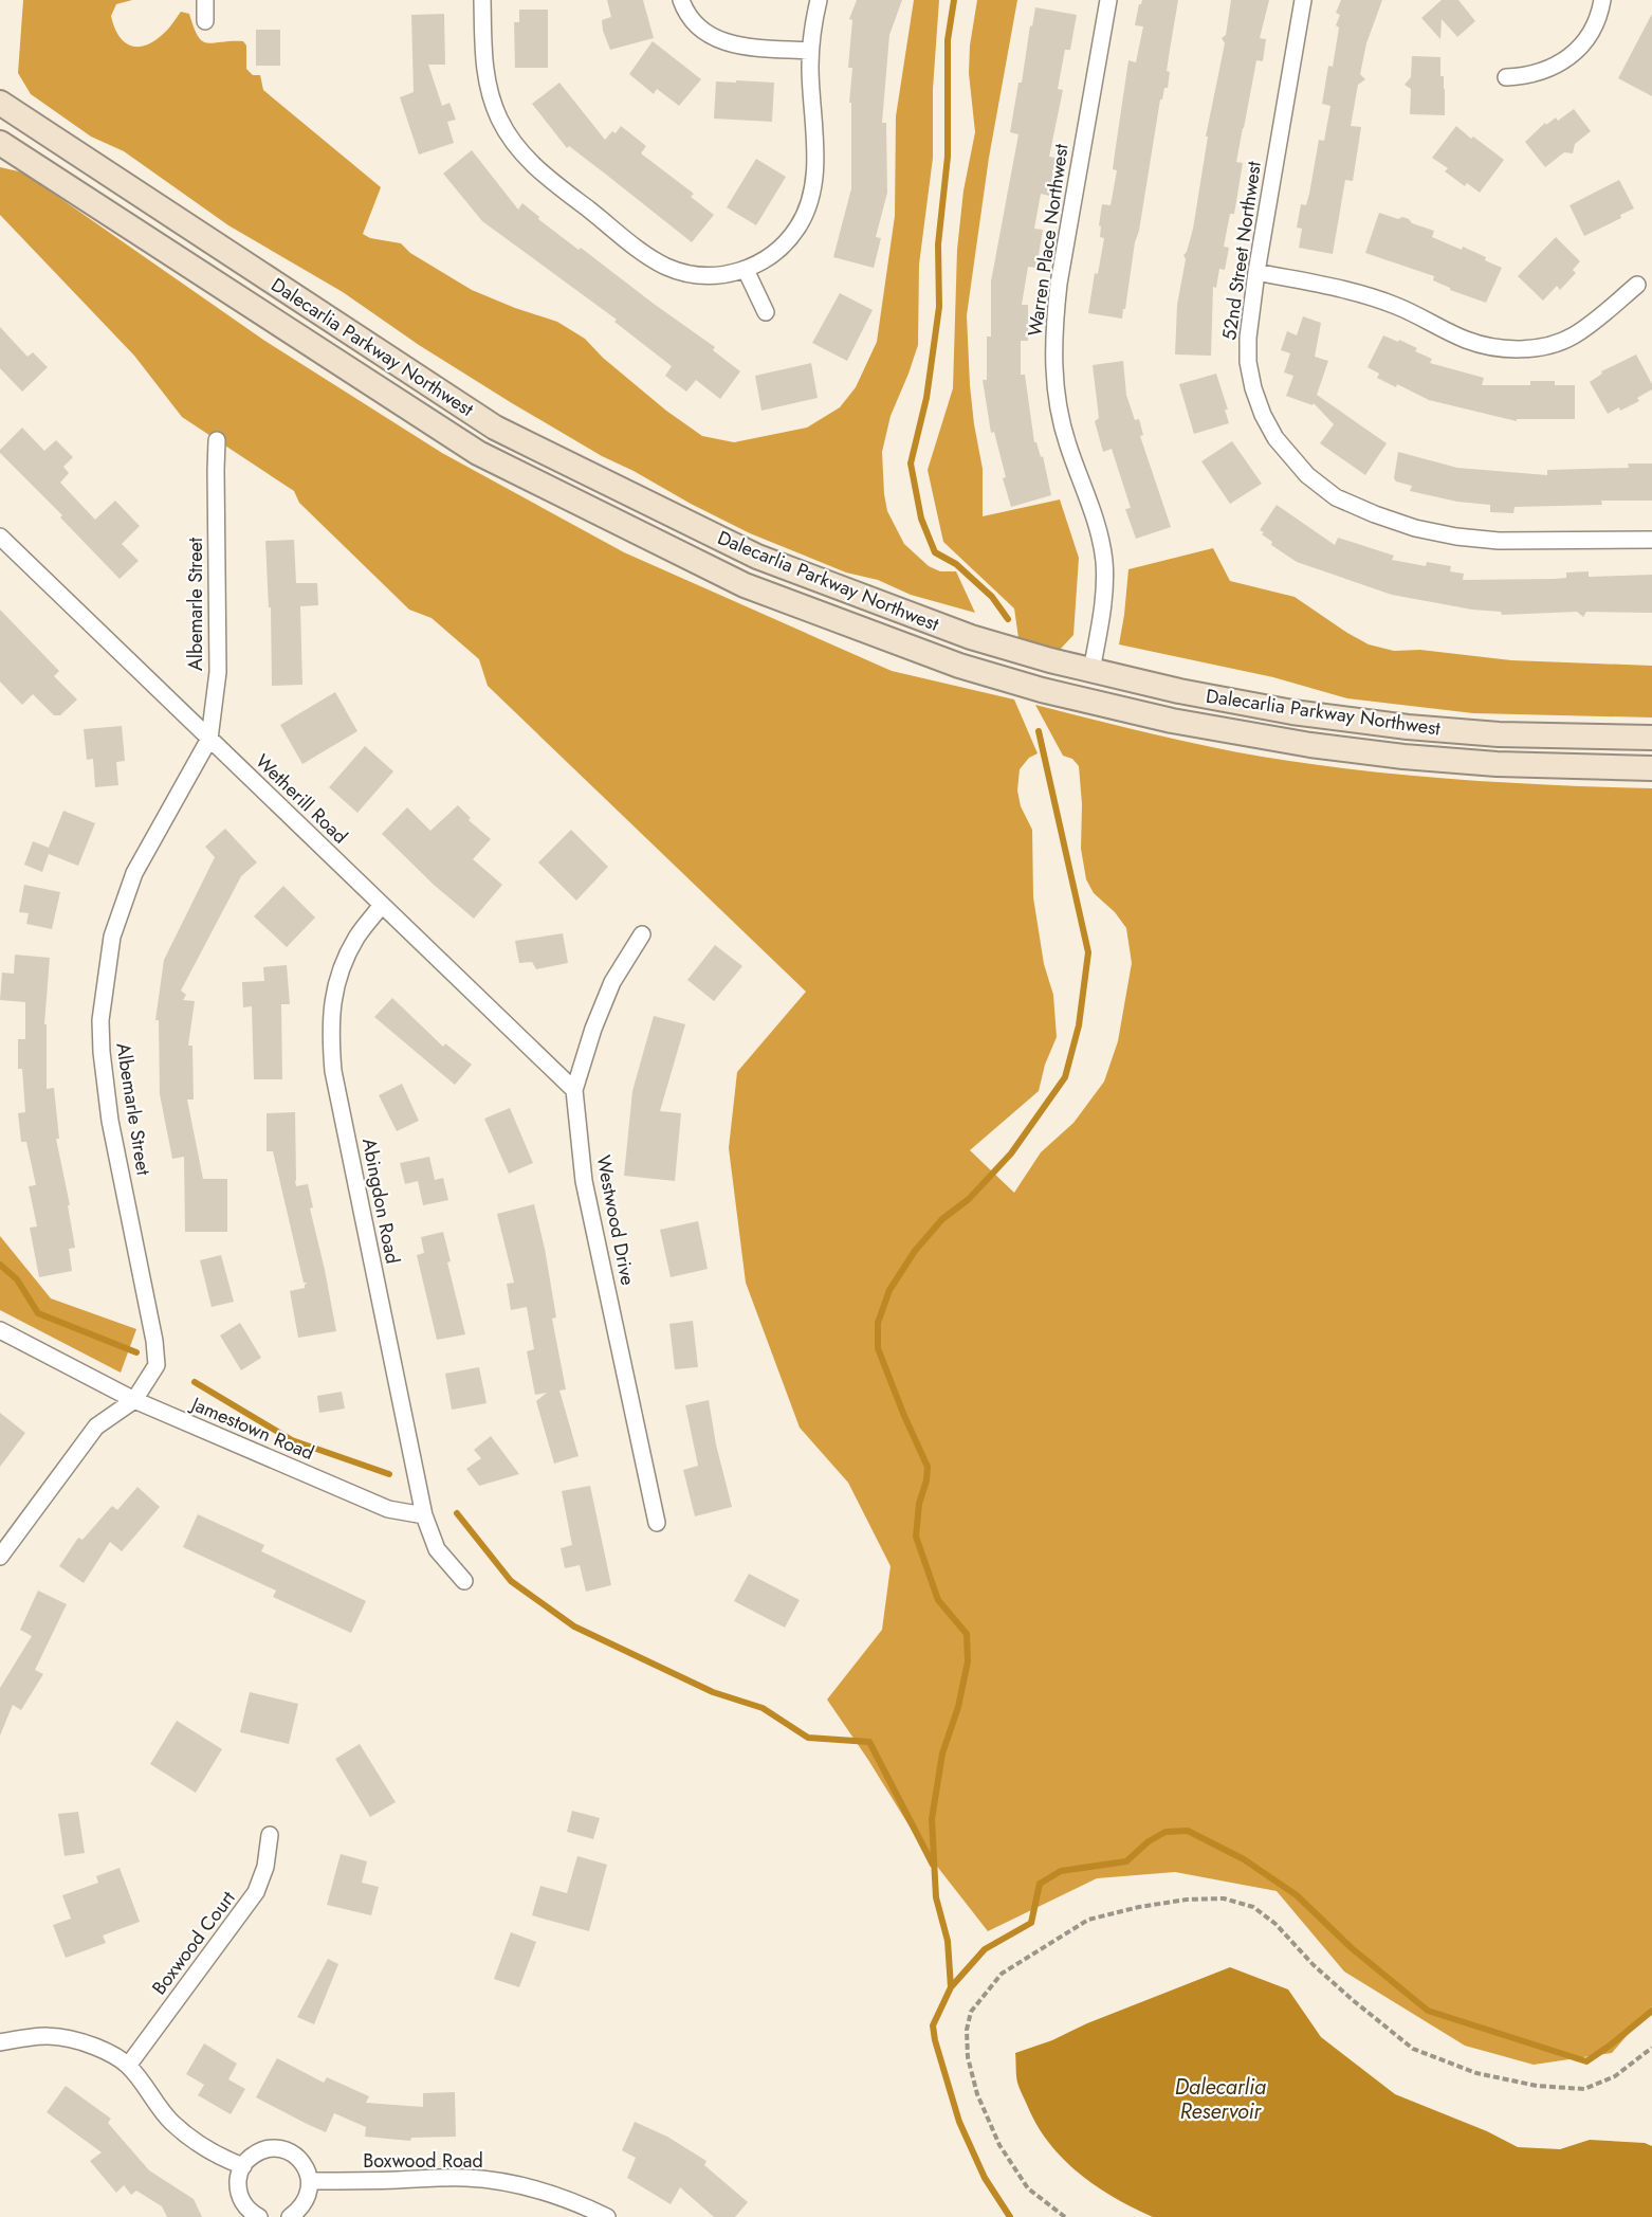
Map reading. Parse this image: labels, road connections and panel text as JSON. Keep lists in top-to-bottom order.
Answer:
{
  "streets": {
    "main road": ["Dalecarlia Parkway Northwest"],
    "street": [
      "Warren Place Northwest",
      "52nd Street Northwest",
      "Albemarle Street",
      "Wetherill Road",
      "Abingdon Road",
      "Westwood Drive",
      "Jamestown Road",
      "Boxwood Court",
      "Boxwood Road"
    ]
  },
  "crossings": [
    ["Warren Place Northwest", "Dalecarlia Parkway Northwest"],
    ["Albemarle Street", "Wetherill Road"],
    ["Albemarle Street", "Jamestown Road"],
    ["Wetherill Road", "Abingdon Road"],
    ["Wetherill Road", "Westwood Drive"],
    ["Abingdon Road", "Jamestown Road"]
  ],
  "water": ["Dalecarlia Reservoir"]
}
